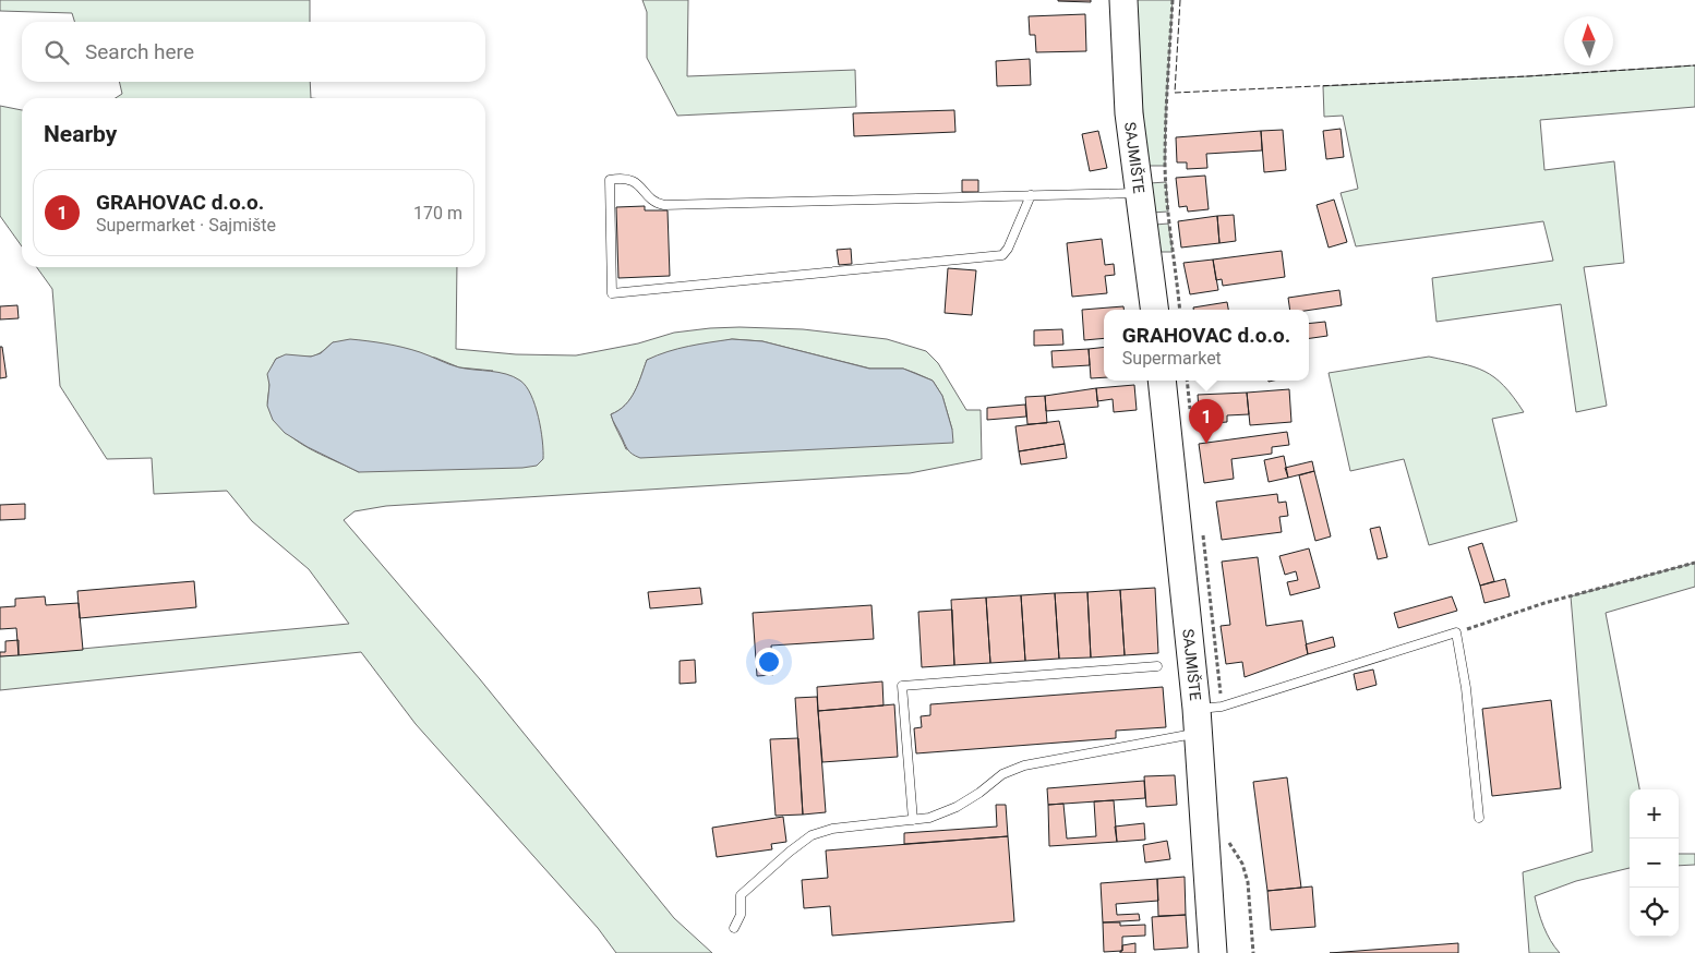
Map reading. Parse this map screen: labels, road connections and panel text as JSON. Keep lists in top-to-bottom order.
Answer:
{
  "streets": {
    "main road": ["SAJMIŠTE"]
  },
  "north": "top",
  "page": {
    "search": "Search here",
    "heading": "Nearby",
    "list": [
      {
        "mark": "1",
        "name": "GRAHOVAC d.o.o.",
        "note": "Supermarket · Sajmište",
        "value": "170 m"
      }
    ],
    "popup": ["GRAHOVAC d.o.o.", "Supermarket"],
    "pins": "1",
    "map_buttons": ["+", "−"]
  }
}
